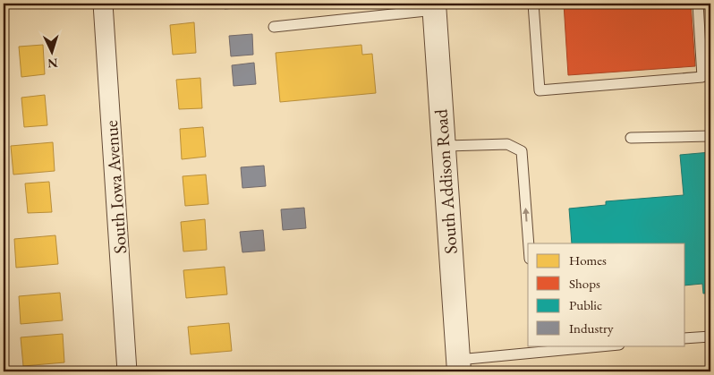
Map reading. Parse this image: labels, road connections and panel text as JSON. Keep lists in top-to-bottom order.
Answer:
{
  "streets": {
    "street": ["South Addison Road", "South Iowa Avenue"]
  },
  "legend": [
    "Homes",
    "Shops",
    "Public",
    "Industry"
  ],
  "north": "bottom"
}
